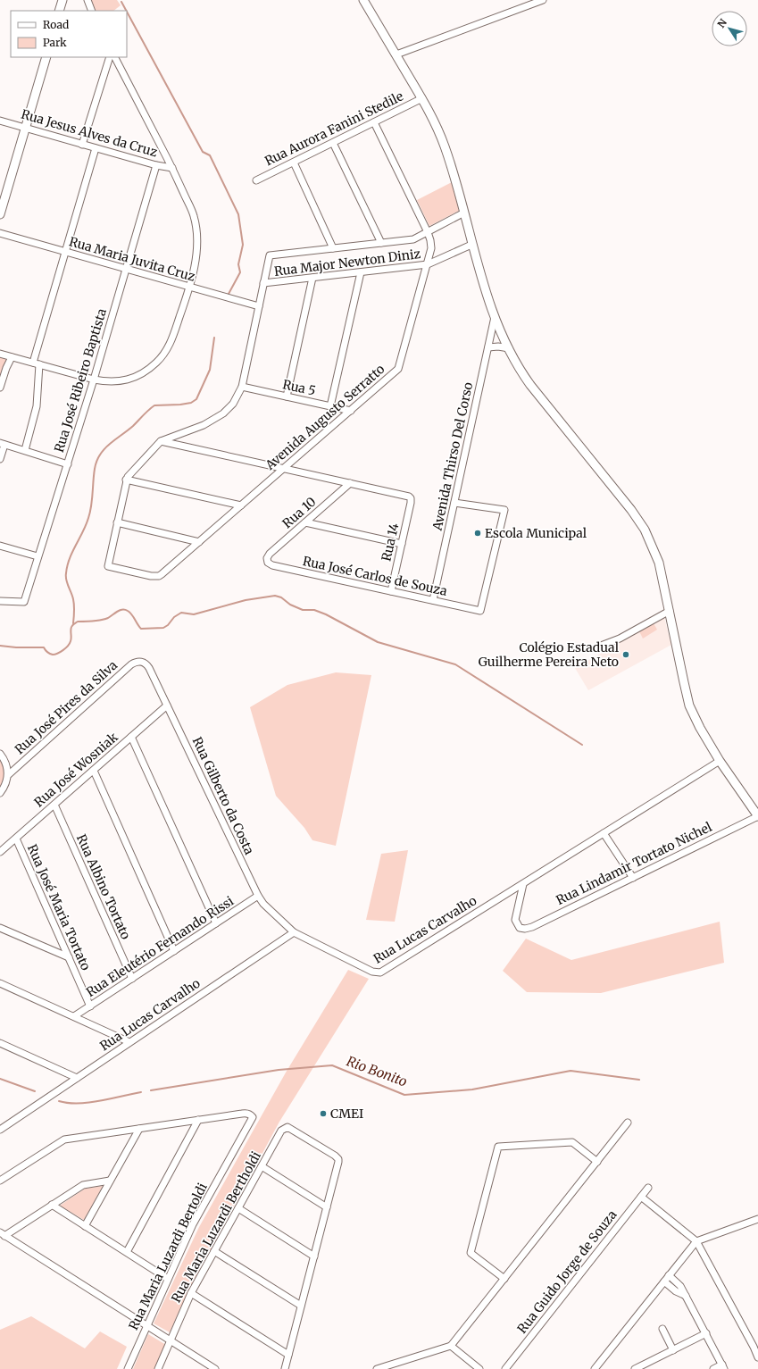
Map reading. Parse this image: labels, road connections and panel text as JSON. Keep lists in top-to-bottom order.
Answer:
{
  "streets": {
    "street": [
      "Rua Aurora Fanini Stedile",
      "Rua Jesus Alves da Cruz",
      "Rua Maria Juvita Cruz",
      "Rua Major Newton Diniz",
      "Rua José Ribeiro Baptista",
      "Rua 5",
      "Avenida Augusto Serratto",
      "Avenida Thirso Del Corso",
      "Rua 10",
      "Rua 14",
      "Rua José Carlos de Souza",
      "Rua José Pires da Silva",
      "Rua José Wosniak",
      "Rua Gilberto da Costa",
      "Rua Lindamir Tortato Nichel",
      "Rua Albino Tortato",
      "Rua José Maria Tortato",
      "Rua Lucas Carvalho",
      "Rua Eleutério Fernando Rissi",
      "Rua Maria Luzardi Bertholdi",
      "Rua Maria Luzardi Bertoldi",
      "Rua Guido Jorge de Souza"
    ]
  },
  "crossings": [
    ["Rua Aurora Fanini Stedile", "Avenida Augusto Serratto"],
    ["Rua Jesus Alves da Cruz", "Rua José Ribeiro Baptista"],
    ["Rua Maria Juvita Cruz", "Rua José Ribeiro Baptista"],
    ["Rua Major Newton Diniz", "Avenida Augusto Serratto"],
    ["Rua 5", "Avenida Augusto Serratto"],
    ["Avenida Thirso Del Corso", "Rua José Carlos de Souza"],
    ["Rua 10", "Rua 14"],
    ["Rua 10", "Rua José Carlos de Souza"],
    ["Rua 14", "Rua José Carlos de Souza"],
    ["Rua José Pires da Silva", "Rua Gilberto da Costa"],
    ["Rua José Wosniak", "Rua Gilberto da Costa"],
    ["Rua José Wosniak", "Rua Albino Tortato"],
    ["Rua José Wosniak", "Rua José Maria Tortato"],
    ["Rua Gilberto da Costa", "Rua Lucas Carvalho"],
    ["Rua Gilberto da Costa", "Rua Eleutério Fernando Rissi"],
    ["Rua Lindamir Tortato Nichel", "Rua Lucas Carvalho"],
    ["Rua Albino Tortato", "Rua Eleutério Fernando Rissi"],
    ["Rua José Maria Tortato", "Rua Eleutério Fernando Rissi"]
  ],
  "water": ["Rio Bonito"],
  "places": ["Escola Municipal", "Colégio Estadual Guilherme Pereira Neto", "CMEI"],
  "legend": ["Road", "Park"],
  "north": "top left"
}
